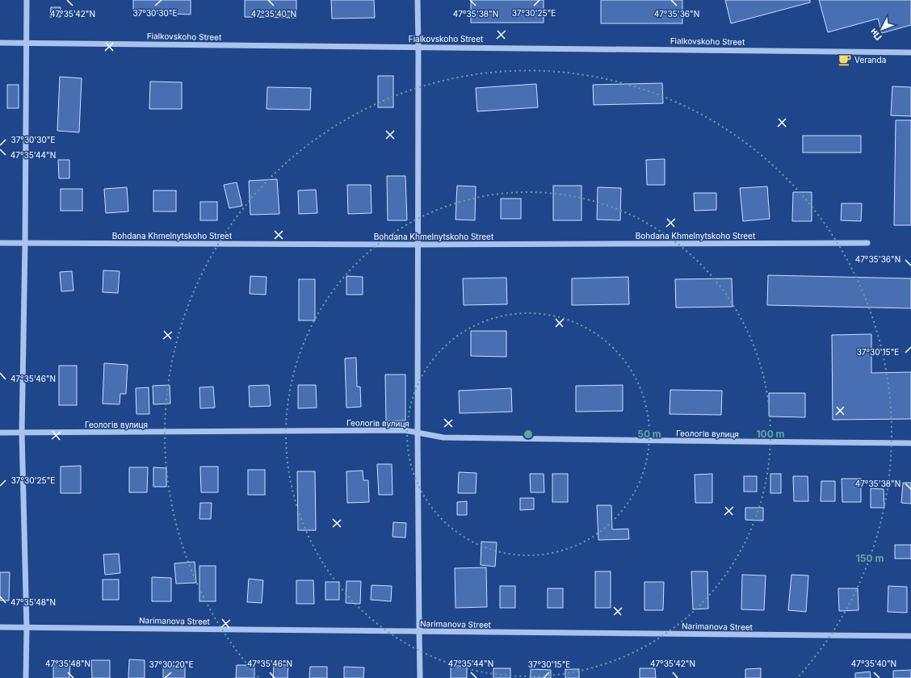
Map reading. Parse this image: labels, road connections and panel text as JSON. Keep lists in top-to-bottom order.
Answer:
{
  "streets": {
    "street": [
      "Fialkovskoho Street",
      "Bohdana Khmelnytskoho Street",
      "Геологів вулиця",
      "Narimanova Street"
    ]
  },
  "places": {
    "cafe": ["Veranda"]
  },
  "north": "bottom left",
  "coordinates": [
    "37°30'30\"E",
    "37°30'25\"E",
    "47°35'38\"N",
    "47°35'42\"N",
    "47°35'40\"N",
    "47°35'36\"N",
    "47°35'44\"N",
    "37°30'15\"E",
    "47°35'46\"N",
    "47°35'48\"N",
    "37°30'20\"E"
  ],
  "rings": ["50 m", "100 m", "150 m"]
}
